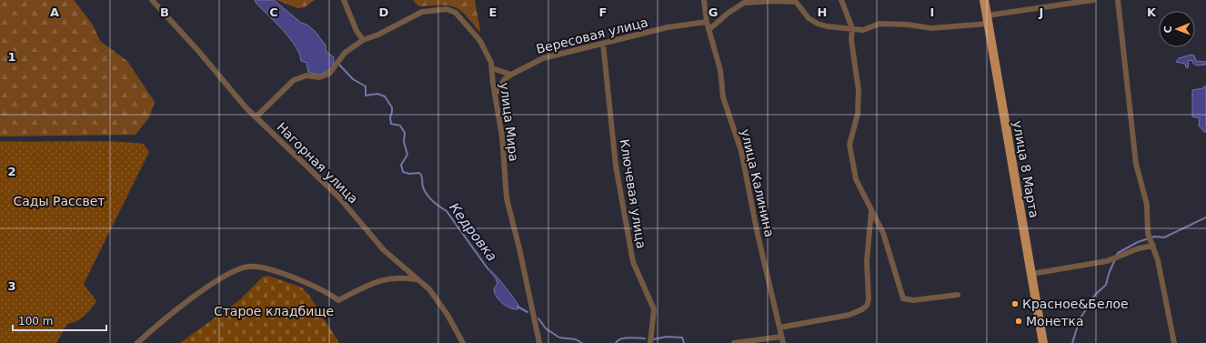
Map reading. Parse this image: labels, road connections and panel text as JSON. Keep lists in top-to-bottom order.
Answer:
{
  "streets": {
    "main road": ["улица 8 Марта"],
    "street": [
      "Вересовая улица",
      "улица Мира",
      "Нагорная улица",
      "улица Калинина",
      "Ключевая улица"
    ]
  },
  "crossings": [
    ["Вересовая улица", "улица Мира"],
    ["Вересовая улица", "улица Калинина"],
    ["Вересовая улица", "Ключевая улица"],
    ["улица Мира", "Нагорная улица"]
  ],
  "water": ["Кедровка"],
  "parks": ["Сады Рассвет", "Старое кладбище"],
  "places": ["Красное&Белое", "Монетка"],
  "scale_bar": "100 m",
  "north": "left",
  "grid": {
    "columns": [
      "A",
      "B",
      "C",
      "D",
      "E",
      "F",
      "G",
      "H",
      "I",
      "J",
      "K"
    ],
    "rows": ["1", "2", "3"]
  }
}
